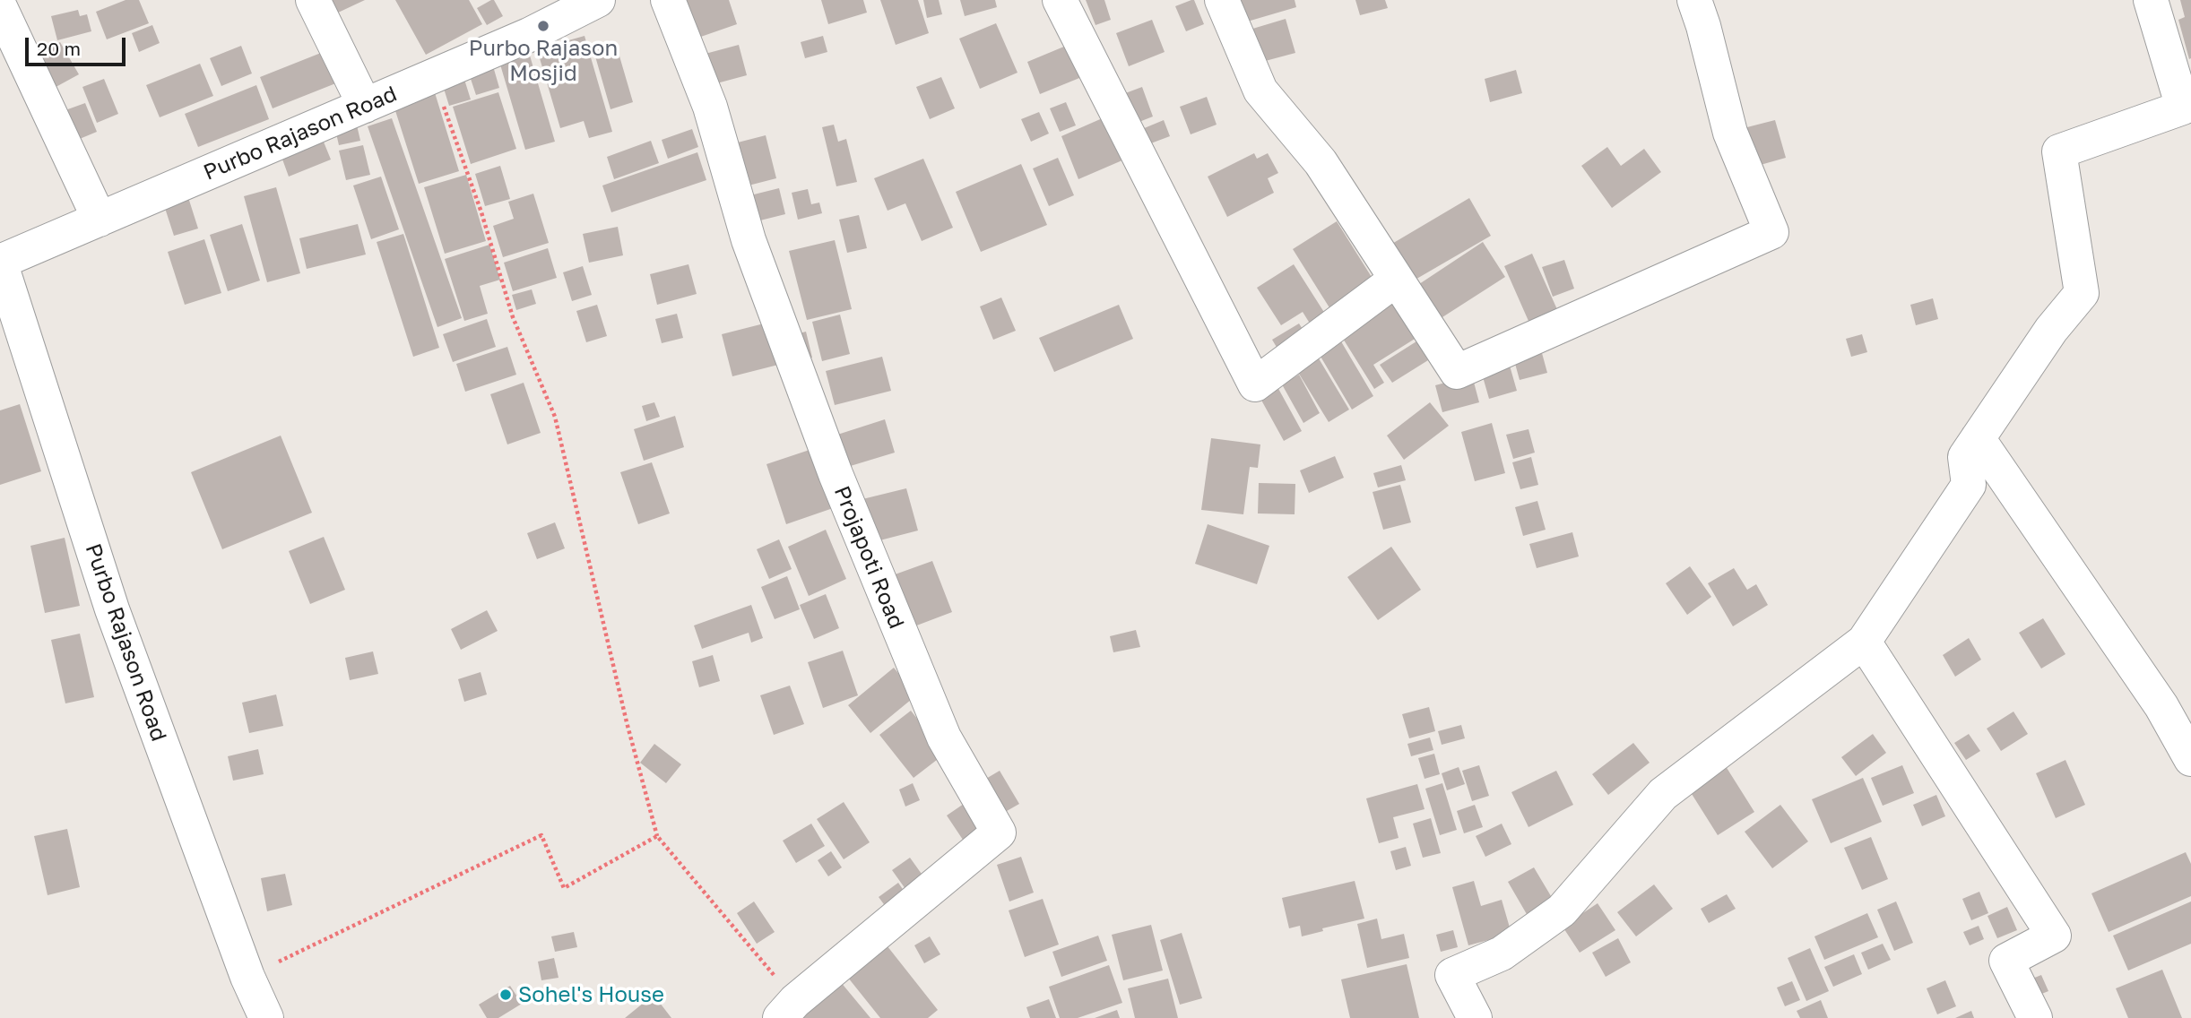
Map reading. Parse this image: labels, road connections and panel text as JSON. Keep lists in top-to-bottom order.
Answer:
{
  "streets": {
    "street": ["Purbo Rajason Road", "Projapoti Road"]
  },
  "places": ["Purbo Rajason Mosjid", "Sohel's House"],
  "scale_bar": "20 m"
}
